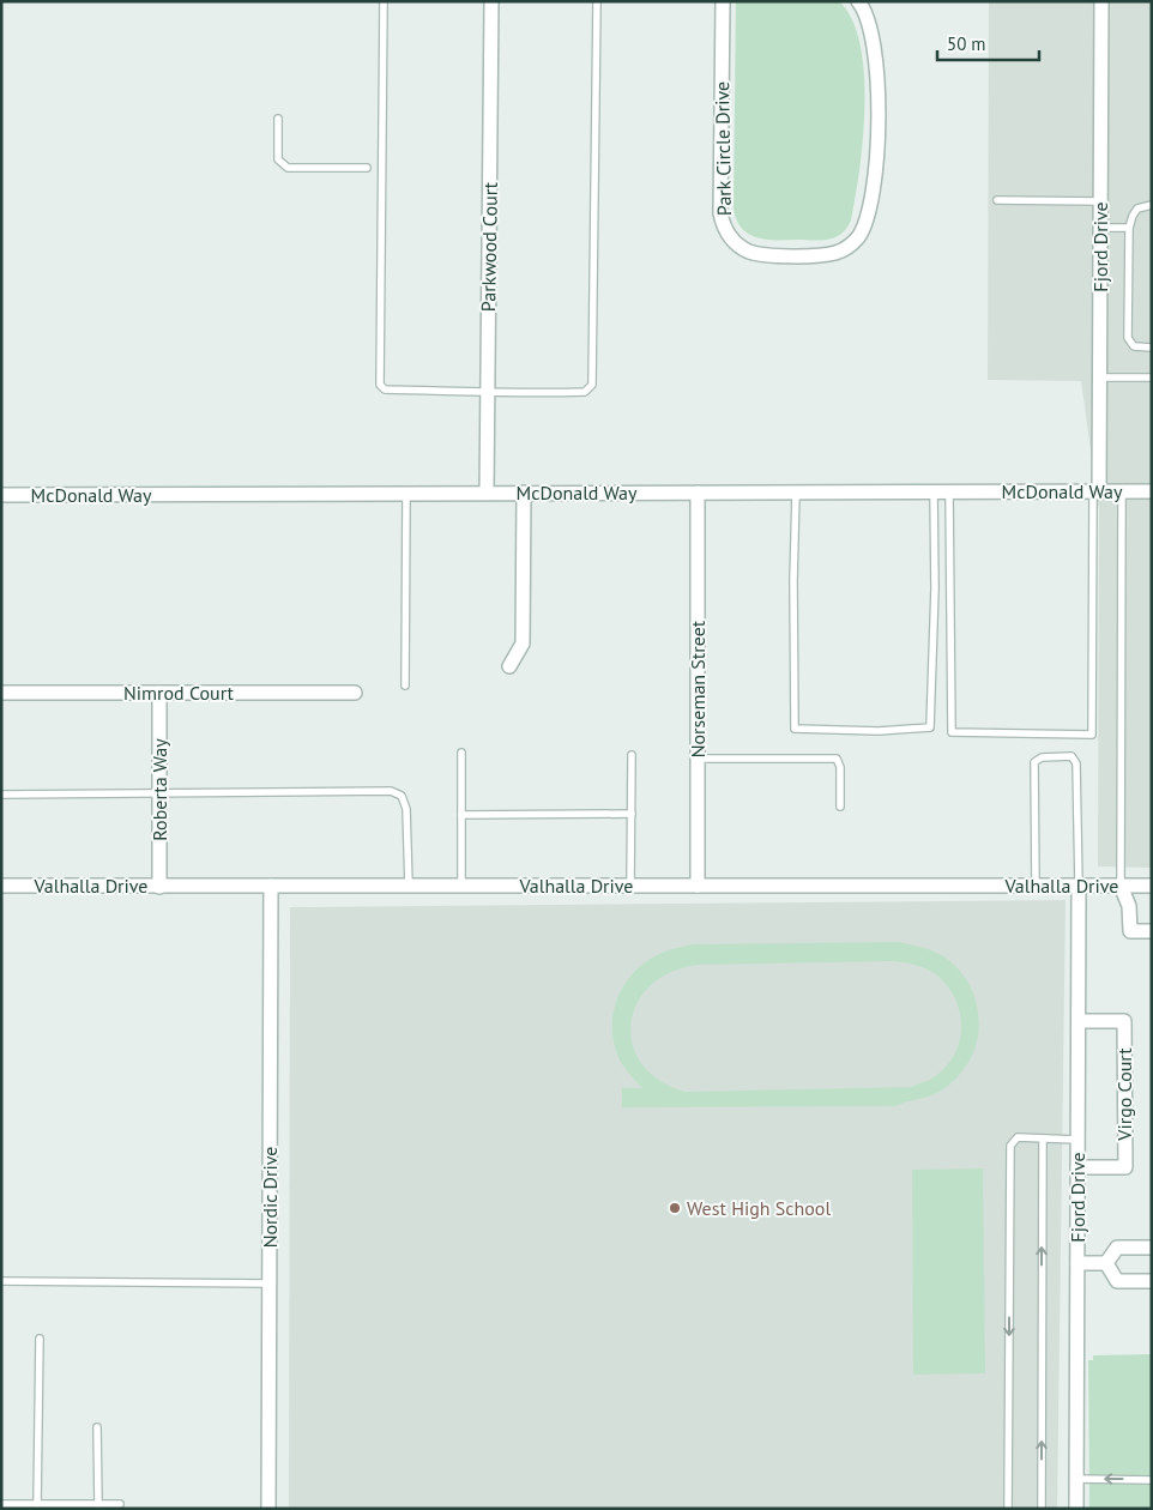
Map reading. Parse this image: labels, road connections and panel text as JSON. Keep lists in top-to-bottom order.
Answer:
{
  "streets": {
    "street": [
      "Park Circle Drive",
      "Parkwood Court",
      "Fjord Drive",
      "McDonald Way",
      "Norseman Street",
      "Nimrod Court",
      "Roberta Way",
      "Valhalla Drive",
      "Virgo Court",
      "Nordic Drive"
    ]
  },
  "crossings": [
    ["Parkwood Court", "McDonald Way"],
    ["Fjord Drive", "McDonald Way"],
    ["Fjord Drive", "Valhalla Drive"],
    ["Fjord Drive", "Virgo Court"],
    ["McDonald Way", "Norseman Street"],
    ["Norseman Street", "Valhalla Drive"],
    ["Nimrod Court", "Roberta Way"],
    ["Roberta Way", "Valhalla Drive"],
    ["Valhalla Drive", "Nordic Drive"]
  ],
  "places": ["West High School"],
  "scale_bar": "50 m"
}
